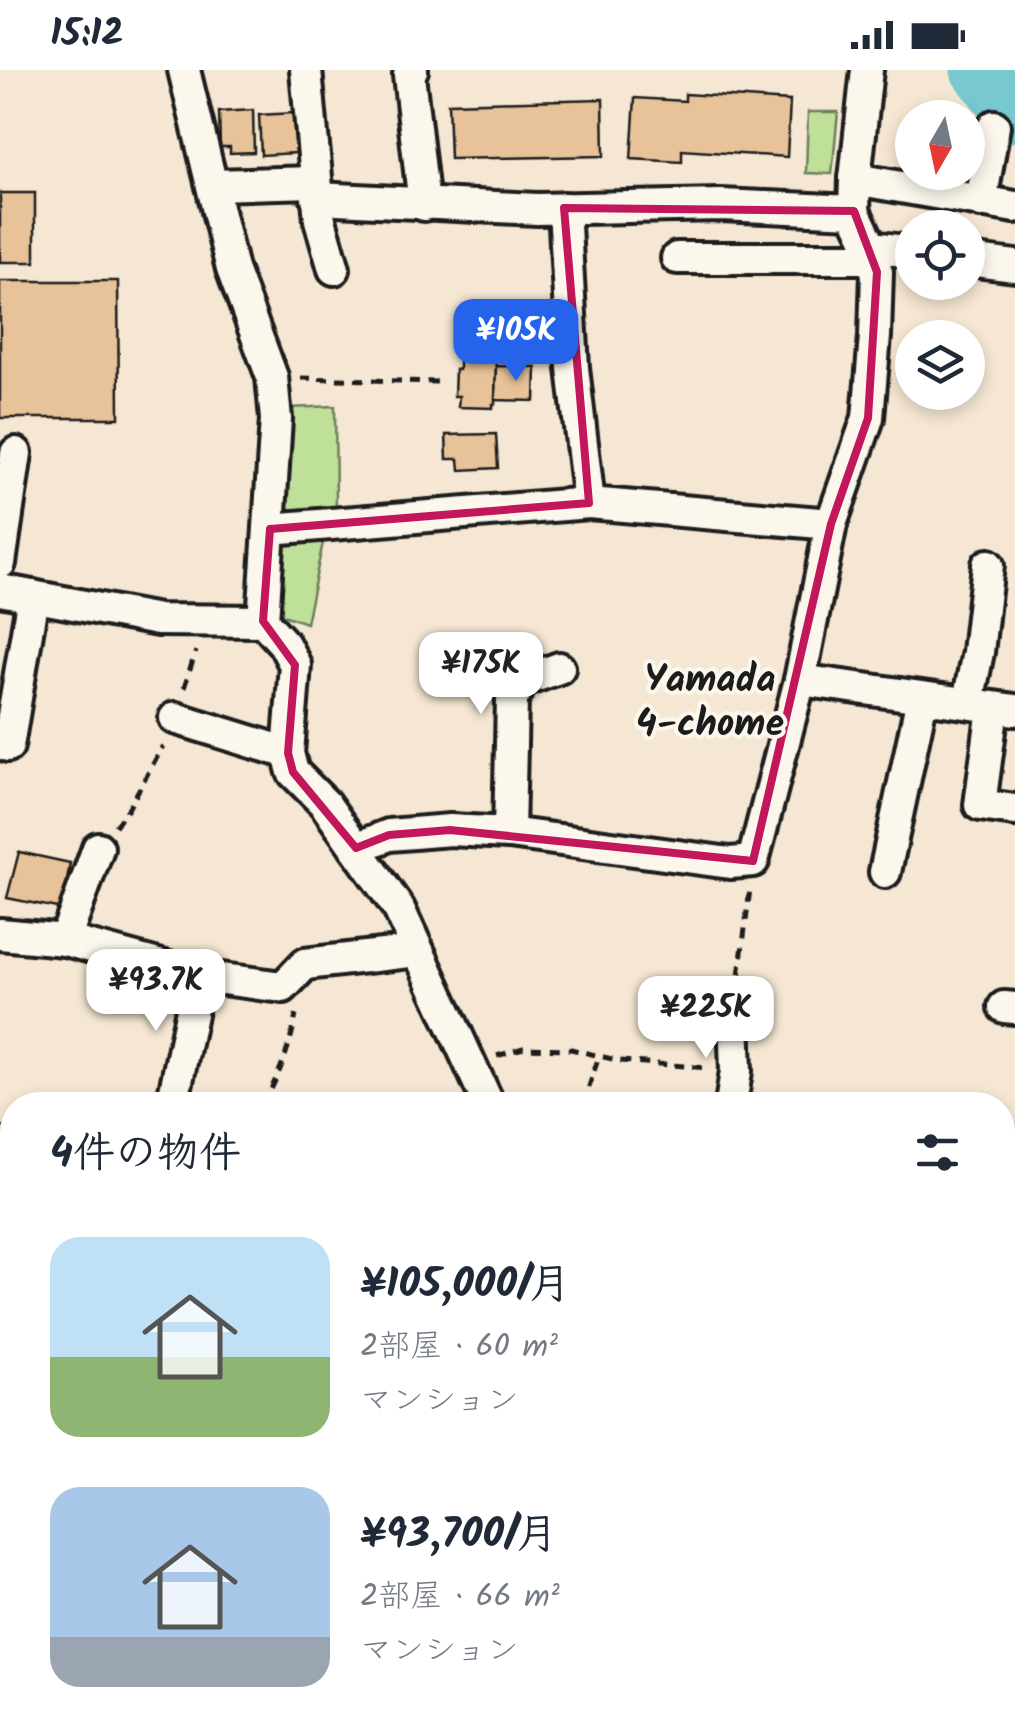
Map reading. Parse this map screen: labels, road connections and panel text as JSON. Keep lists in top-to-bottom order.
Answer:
{
  "districts": ["Yamada 4-chome"],
  "north": "bottom",
  "page": {
    "status": "15:12",
    "price": [
      "¥105K",
      "¥175K",
      "¥93.7K",
      "¥225K"
    ],
    "heading": "4件の物件",
    "list": [
      {
        "name": "¥105,000/月",
        "note": "2部屋 · 60 m² · マンション"
      },
      {
        "name": "¥93,700/月",
        "note": "2部屋 · 66 m² · マンション"
      }
    ]
  }
}
